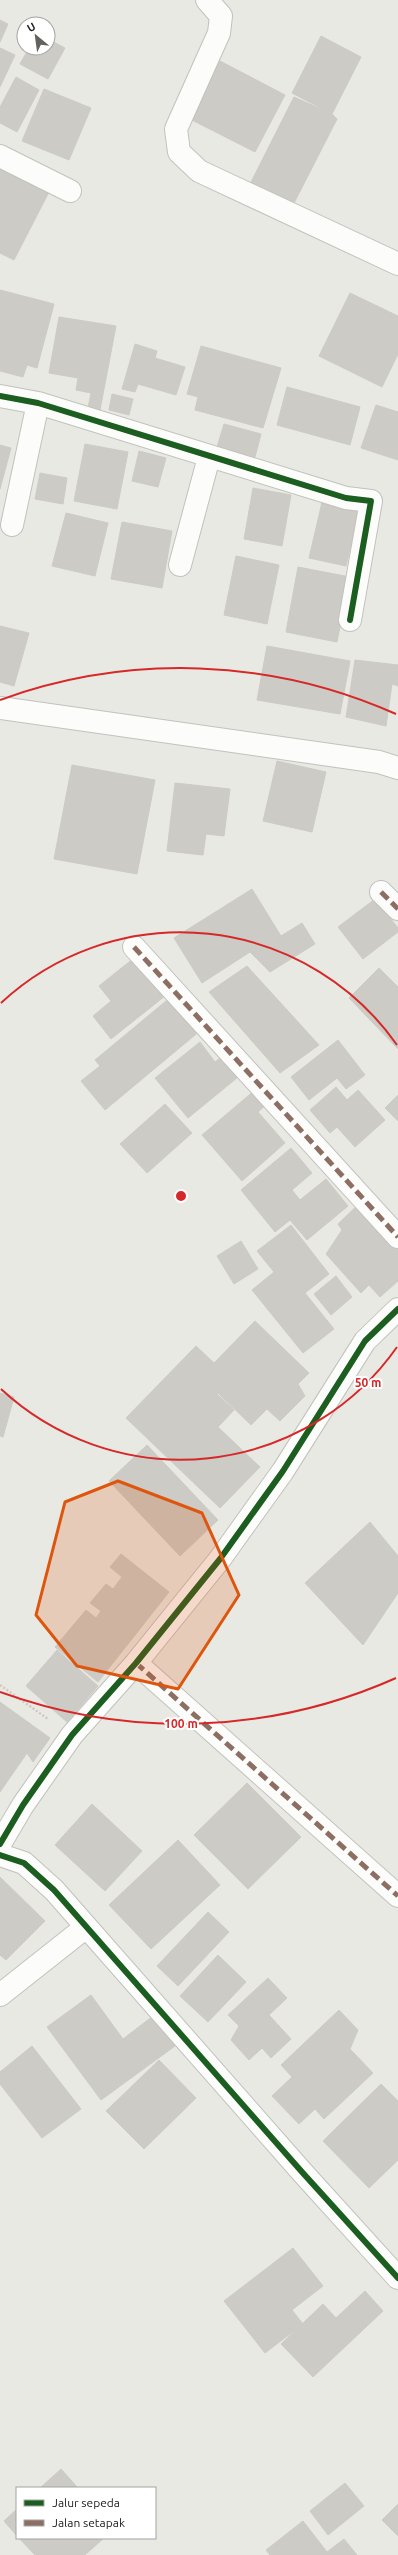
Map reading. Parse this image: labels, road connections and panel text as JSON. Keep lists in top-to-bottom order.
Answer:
{
  "legend": ["Jalur sepeda", "Jalan setapak"],
  "north": "top left",
  "rings": ["50 m", "100 m"]
}
